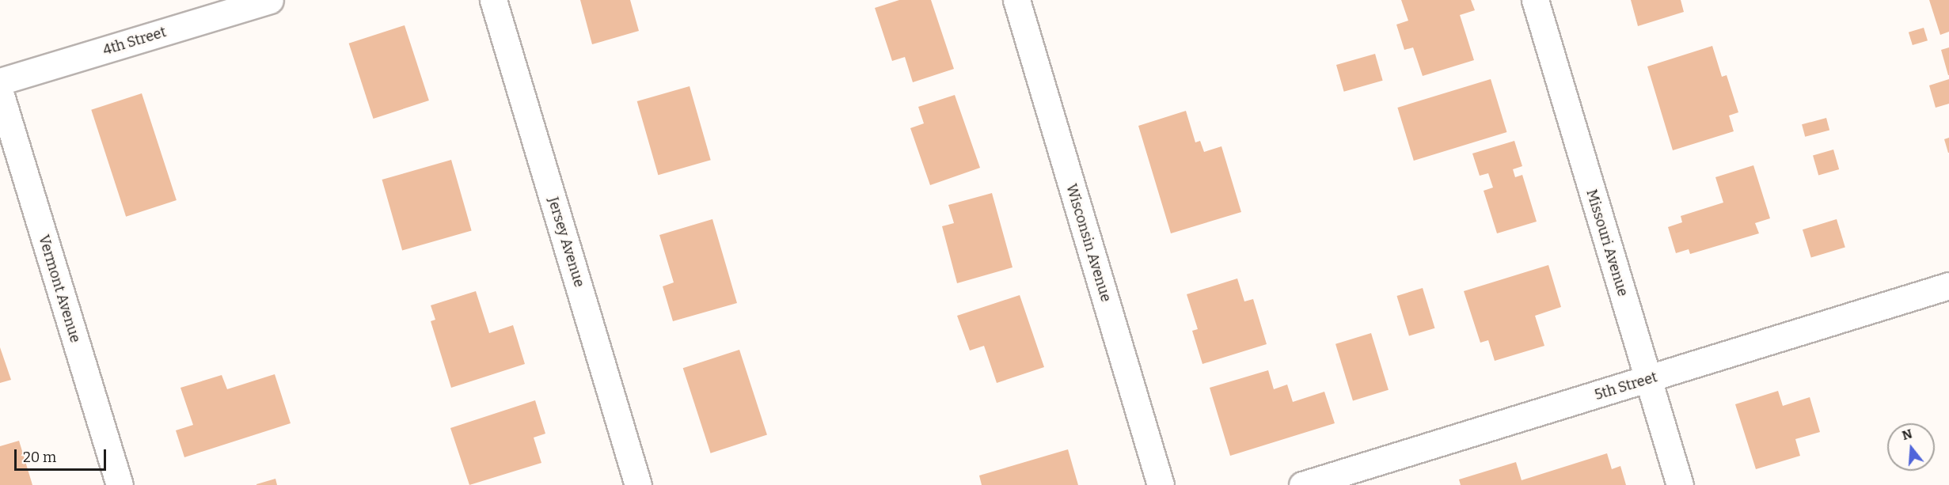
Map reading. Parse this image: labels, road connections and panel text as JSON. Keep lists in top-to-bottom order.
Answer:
{
  "streets": {
    "street": [
      "4th Street",
      "Jersey Avenue",
      "Wisconsin Avenue",
      "Missouri Avenue",
      "Vermont Avenue",
      "5th Street"
    ]
  },
  "crossings": [
    ["Missouri Avenue", "5th Street"]
  ],
  "scale_bar": "20 m",
  "north": "top"
}
